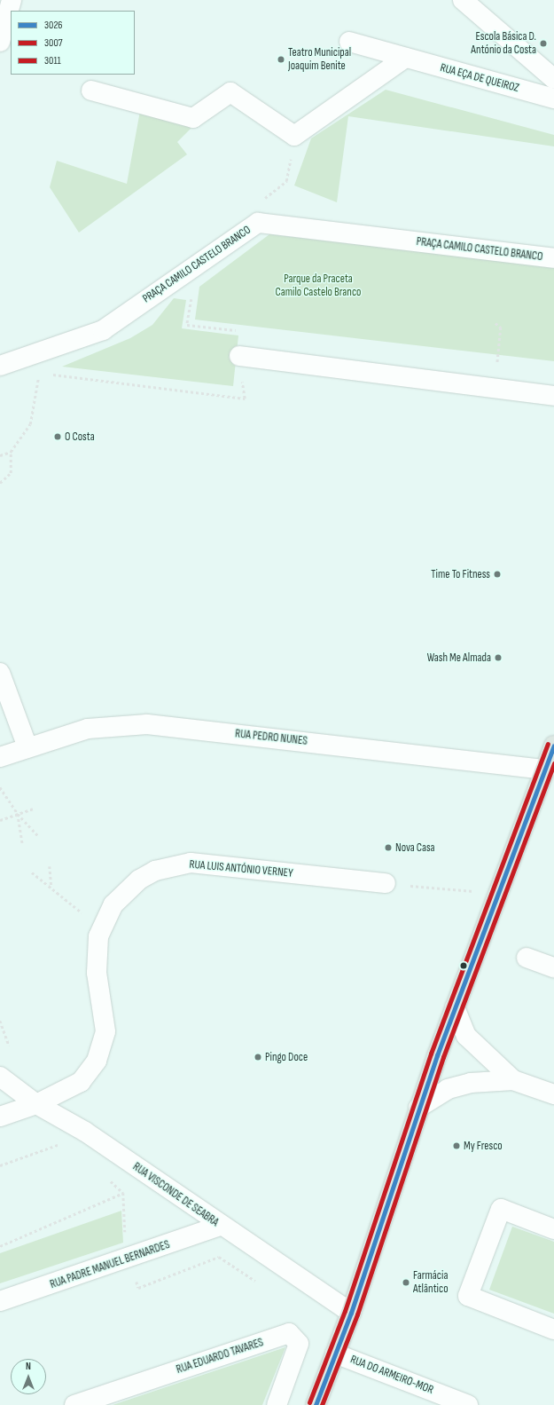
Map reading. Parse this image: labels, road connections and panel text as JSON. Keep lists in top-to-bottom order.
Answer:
{
  "streets": {
    "street": [
      "RUA EÇA DE QUEIROZ",
      "PRAÇA CAMILO CASTELO BRANCO",
      "RUA PEDRO NUNES",
      "RUA LUIS ANTÓNIO VERNEY",
      "RUA VISCONDE DE SEABRA",
      "RUA PADRE MANUEL BERNARDES",
      "RUA EDUARDO TAVARES",
      "RUA DO ARMEIRO-MOR"
    ]
  },
  "crossings": [
    ["RUA LUIS ANTÓNIO VERNEY", "RUA VISCONDE DE SEABRA"],
    ["RUA VISCONDE DE SEABRA", "RUA PADRE MANUEL BERNARDES"]
  ],
  "parks": ["Parque da Praceta Camilo Castelo Branco"],
  "places": [
    "Escola Básica D. António da Costa",
    "Teatro Municipal Joaquim Benite",
    "O Costa",
    "Time To Fitness",
    "Wash Me Almada",
    "Nova Casa",
    "Pingo Doce",
    "My Fresco",
    "Farmácia Atlântico"
  ],
  "lines": ["transit line 3011", "transit line 3026", "transit line 3007"],
  "legend": ["3026", "3007", "3011"],
  "north": "top"
}
